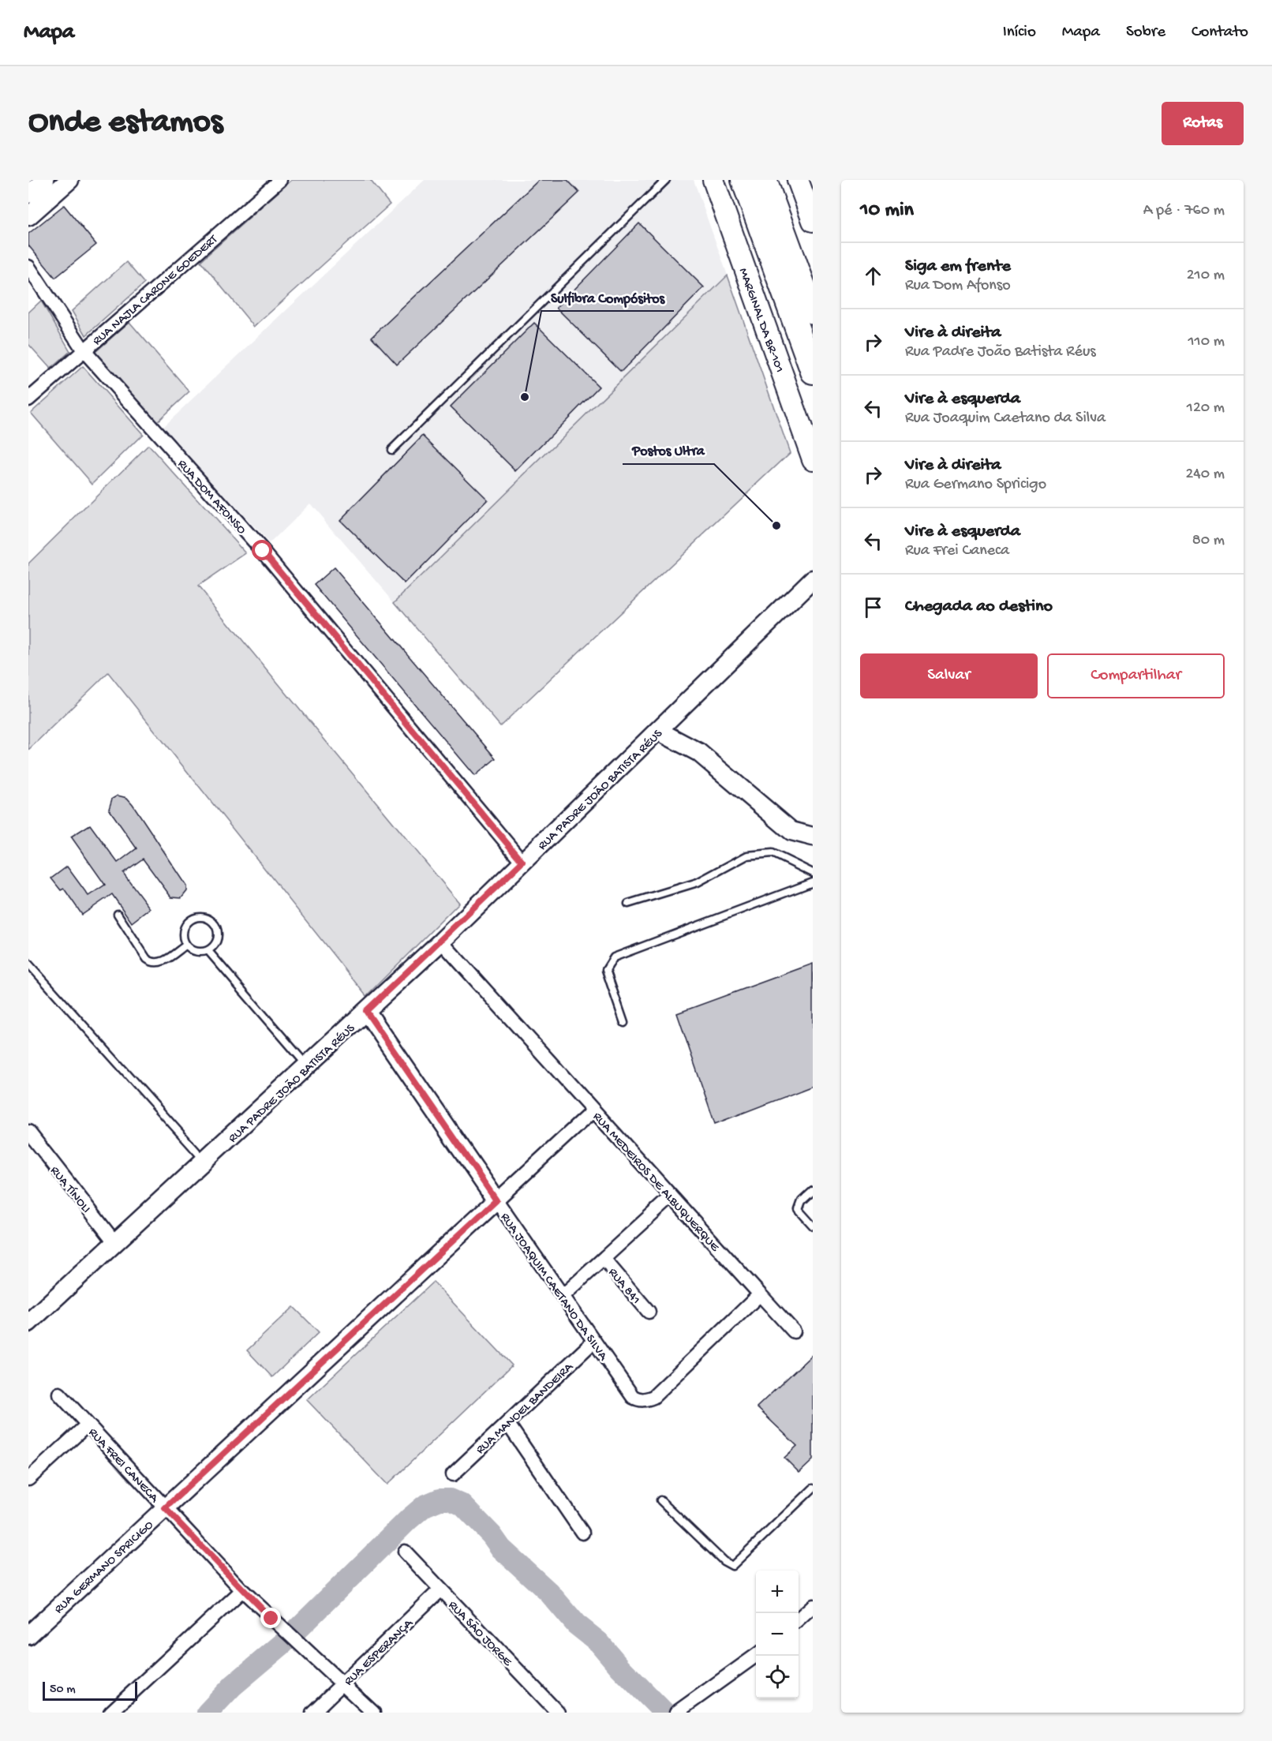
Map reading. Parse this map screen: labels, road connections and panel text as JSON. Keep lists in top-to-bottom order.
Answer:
{
  "streets": {
    "main road": [
      "MARGINAL DA BR-101",
      "RUA PADRE JOÃO BATISTA RÉUS",
      "RUA JOAQUIM CAETANO DA SILVA",
      "RUA GERMANO SPRICIGO"
    ],
    "street": [
      "RUA NAJLA CARONE GOEDERT",
      "RUA DOM AFONSO",
      "RUA MEDEIROS DE ALBUQUERQUE",
      "RUA TÍNOLI",
      "RUA 841",
      "RUA MANOEL BANDEIRA",
      "RUA FREI CANECA",
      "RUA SÃO JORGE",
      "RUA ESPERANÇA"
    ]
  },
  "crossings": [
    ["RUA NAJLA CARONE GOEDERT", "RUA DOM AFONSO"],
    ["RUA DOM AFONSO", "RUA PADRE JOÃO BATISTA RÉUS"],
    ["RUA PADRE JOÃO BATISTA RÉUS", "RUA MEDEIROS DE ALBUQUERQUE"],
    ["RUA PADRE JOÃO BATISTA RÉUS", "RUA TÍNOLI"],
    ["RUA PADRE JOÃO BATISTA RÉUS", "RUA JOAQUIM CAETANO DA SILVA"],
    ["RUA MEDEIROS DE ALBUQUERQUE", "RUA JOAQUIM CAETANO DA SILVA"],
    ["RUA MEDEIROS DE ALBUQUERQUE", "RUA GERMANO SPRICIGO"],
    ["RUA JOAQUIM CAETANO DA SILVA", "RUA MANOEL BANDEIRA"],
    ["RUA JOAQUIM CAETANO DA SILVA", "RUA GERMANO SPRICIGO"],
    ["RUA FREI CANECA", "RUA GERMANO SPRICIGO"],
    ["RUA FREI CANECA", "RUA ESPERANÇA"],
    ["RUA SÃO JORGE", "RUA ESPERANÇA"]
  ],
  "places": ["Sulfibra Compósitos", "Postos Ultra"],
  "scale_bar": "50 m",
  "page": {
    "header": "Mapa",
    "nav": [
      "Início",
      "Mapa",
      "Sobre",
      "Contato"
    ],
    "buttons": [
      "Rotas",
      ["Salvar", "Compartilhar"]
    ],
    "title": "Onde estamos",
    "heading": ["10 min", "A pé · 760 m"],
    "list": [
      ["Siga em frente", "Rua Dom Afonso", "210 m"],
      ["Vire à direita", "Rua Padre João Batista Réus", "110 m"],
      ["Vire à esquerda", "Rua Joaquim Caetano da Silva", "120 m"],
      ["Vire à direita", "Rua Germano Spricigo", "240 m"],
      ["Vire à esquerda", "Rua Frei Caneca", "80 m"],
      "Chegada ao destino"
    ],
    "map_buttons": ["+", "−"],
    "scale": "50 m"
  }
}
